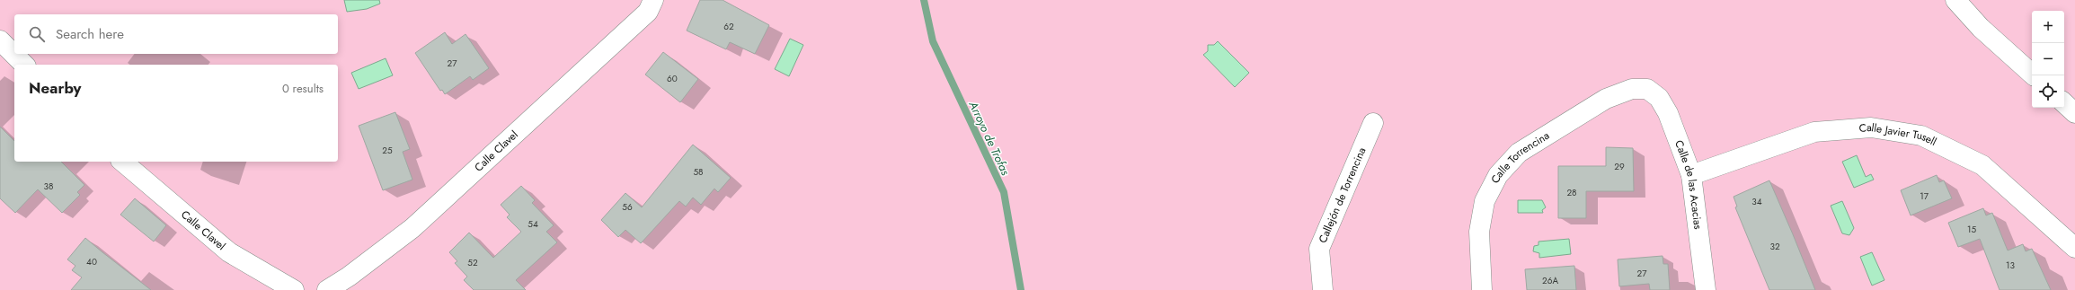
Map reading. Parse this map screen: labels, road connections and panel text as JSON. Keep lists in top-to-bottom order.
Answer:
{
  "streets": {
    "street": [
      "Calle Javier Tusell",
      "Calle Clavel",
      "Calle Torrencina",
      "Calle de las Acacias",
      "Callejón de Torrencina"
    ]
  },
  "crossings": [
    ["Calle Javier Tusell", "Calle de las Acacias"],
    ["Calle Torrencina", "Calle de las Acacias"]
  ],
  "water": ["Arroyo de Trofas"],
  "house_numbers": [
    "62",
    "27",
    "60",
    "25",
    "29",
    "58",
    "38",
    "28",
    "17",
    "34",
    "56",
    "54",
    "15",
    "32",
    "40",
    "52",
    "13",
    "27",
    "26A"
  ],
  "page": {
    "map_buttons": ["+", "−"],
    "search": "Search here",
    "heading": ["Nearby", "0 results"]
  }
}
